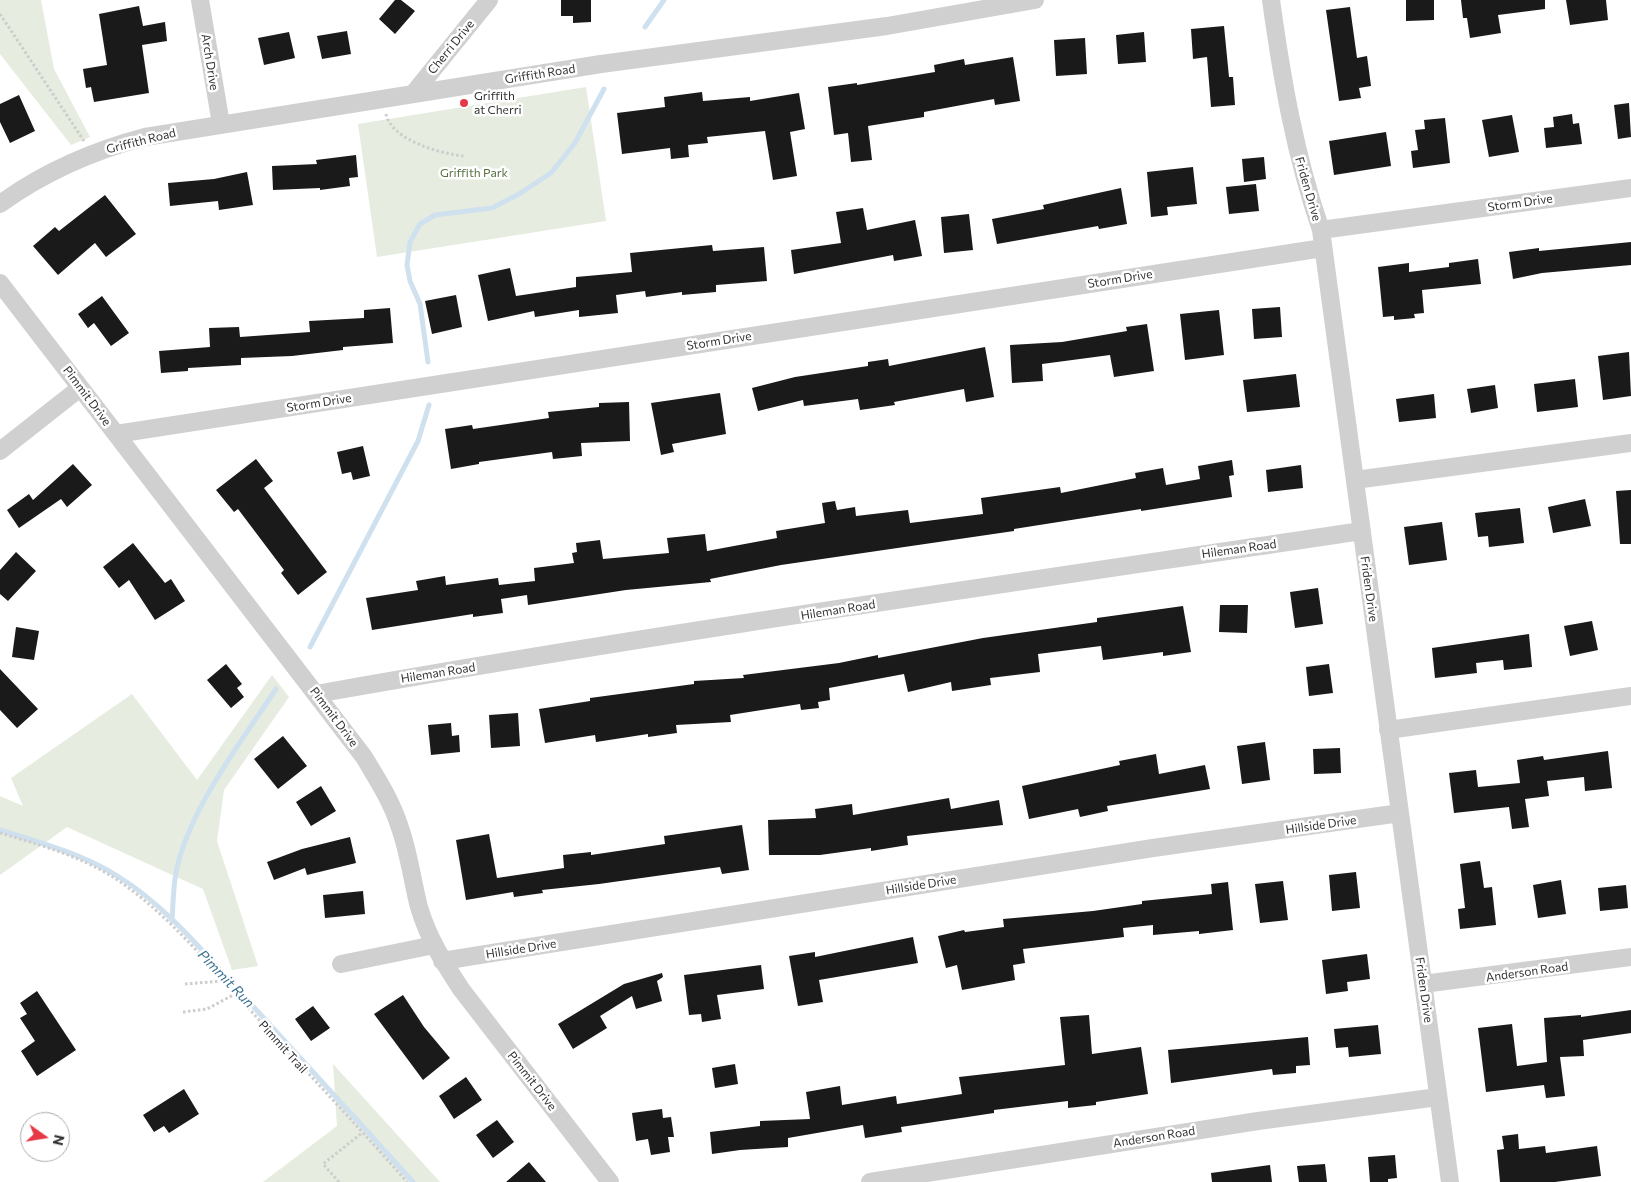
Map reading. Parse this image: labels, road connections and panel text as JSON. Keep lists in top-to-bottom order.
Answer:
{
  "streets": {
    "street": [
      "Cherri Drive",
      "Arch Drive",
      "Griffith Road",
      "Friden Drive",
      "Storm Drive",
      "Pimmit Drive",
      "Hileman Road",
      "Hillside Drive",
      "Anderson Road"
    ],
    "path": ["Pimmit Trail"]
  },
  "crossings": [
    ["Cherri Drive", "Griffith Road"],
    ["Arch Drive", "Griffith Road"],
    ["Friden Drive", "Storm Drive"],
    ["Friden Drive", "Hileman Road"],
    ["Friden Drive", "Hillside Drive"],
    ["Friden Drive", "Anderson Road"],
    ["Storm Drive", "Pimmit Drive"],
    ["Pimmit Drive", "Hileman Road"],
    ["Pimmit Drive", "Hillside Drive"]
  ],
  "water": ["Pimmit Run"],
  "parks": ["Griffith Park"],
  "places": ["Griffith at Cherri"],
  "north": "right"
}
